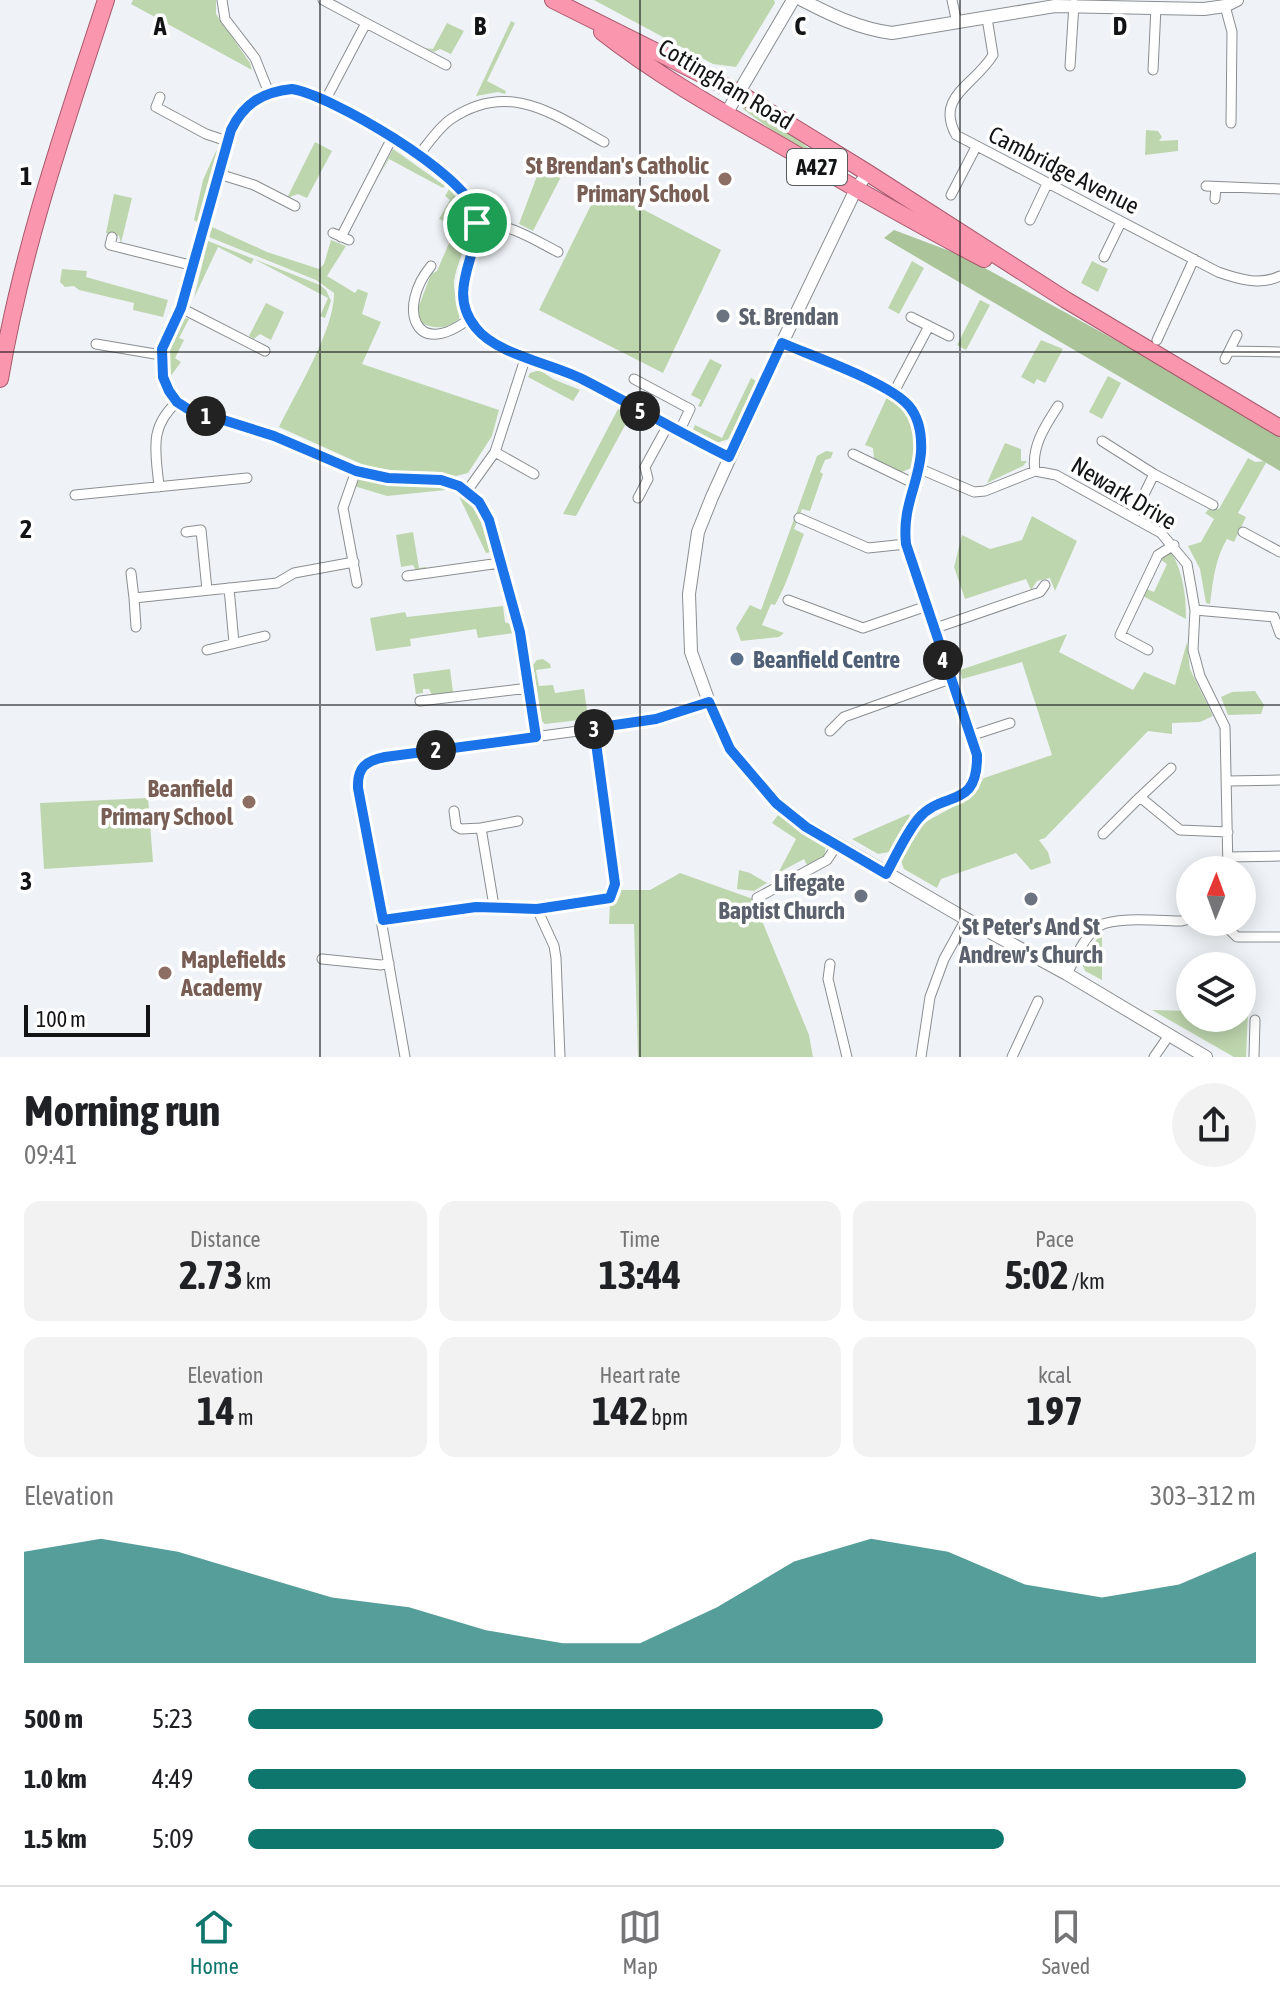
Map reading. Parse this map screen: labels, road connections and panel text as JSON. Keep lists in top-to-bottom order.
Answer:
{
  "streets": {
    "highway": ["Cottingham Road", "A427"],
    "street": ["Cambridge Avenue", "Newark Drive"]
  },
  "places": [
    "St Brendan's Catholic Primary School",
    "St. Brendan",
    "Beanfield Centre",
    "Beanfield Primary School",
    "Lifegate Baptist Church",
    "St Peter's And St Andrew's Church",
    "Maplefields Academy"
  ],
  "scale_bar": "100 m",
  "north": "top",
  "page": {
    "pins": [
      "5",
      "1",
      "4",
      "3",
      "2"
    ],
    "scale": "100 m",
    "heading": ["Morning run", "09:41"],
    "stats": [
      ["Distance", "2.73 km"],
      ["Time", "13:44"],
      ["Pace", "5:02 /km"],
      ["Elevation", "14 m"],
      ["Heart rate", "142 bpm"],
      ["kcal", "197"]
    ],
    "chart": ["Elevation", "303–312 m"],
    "list": [
      {
        "name": "500 m",
        "note": "5:23"
      },
      {
        "name": "1.0 km",
        "note": "4:49"
      },
      {
        "name": "1.5 km",
        "note": "5:09"
      }
    ],
    "tabs": ["Home", "Map", "Saved"]
  },
  "grid": {
    "columns": [
      "A",
      "B",
      "C",
      "D"
    ],
    "rows": ["1", "2", "3"]
  }
}
